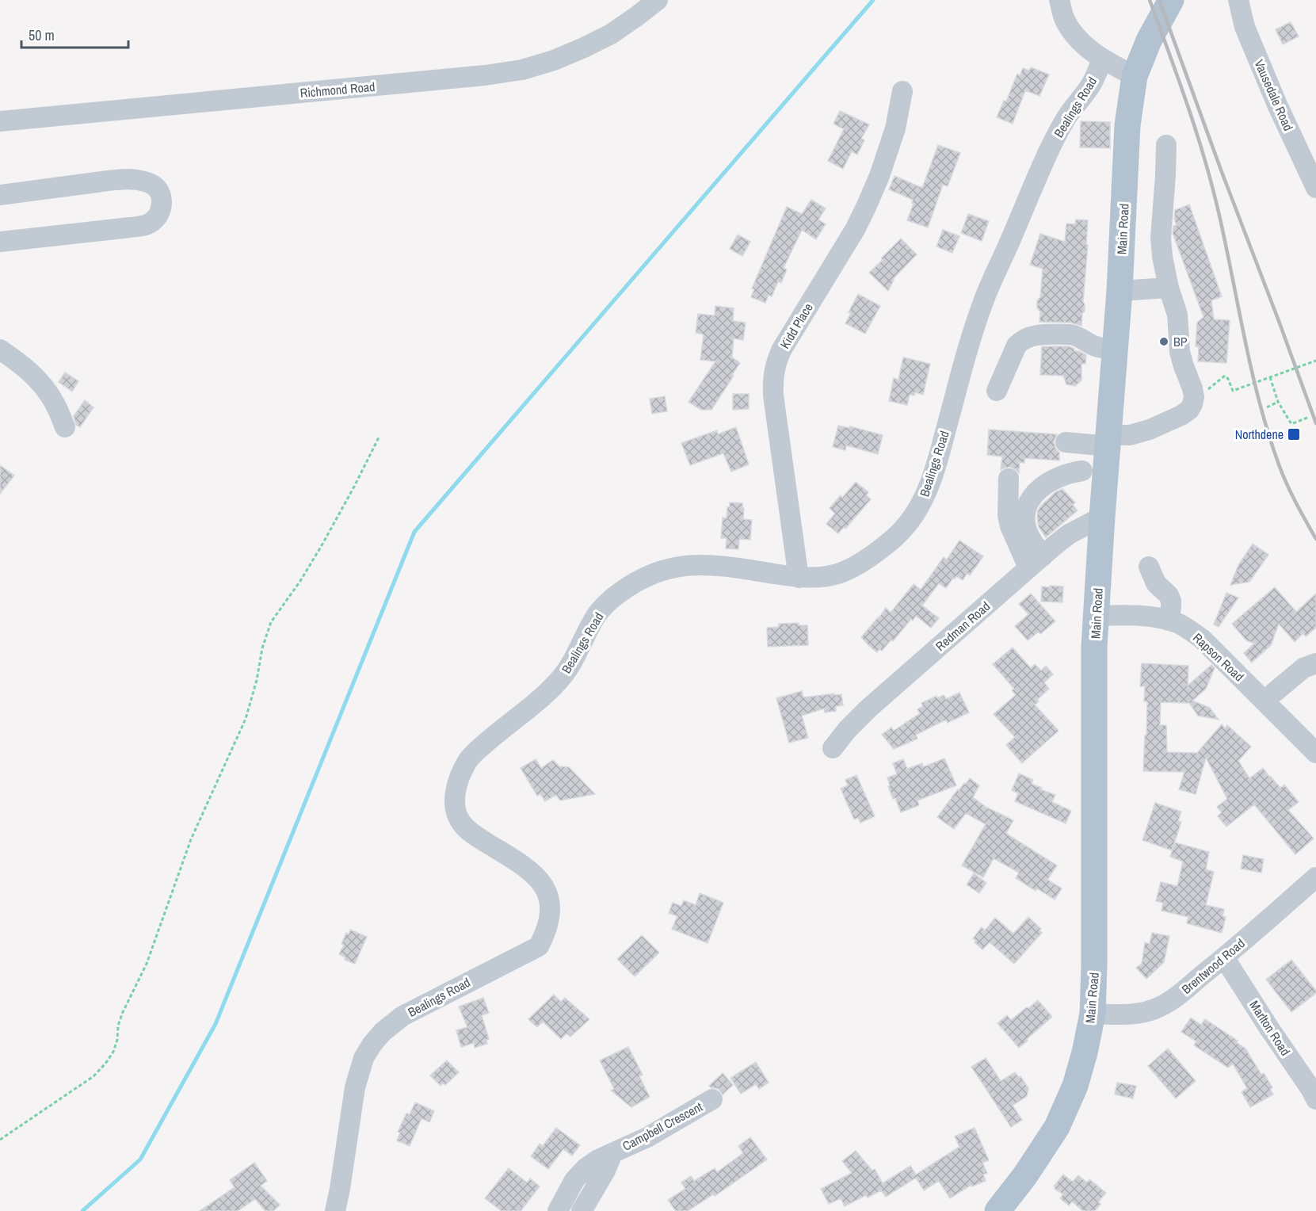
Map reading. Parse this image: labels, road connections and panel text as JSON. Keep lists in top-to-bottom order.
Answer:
{
  "streets": {
    "main road": ["Main Road"],
    "street": [
      "Richmond Road",
      "Vausedale Road",
      "Bealings Road",
      "Kidd Place",
      "Redman Road",
      "Rapson Road",
      "Brentwood Road",
      "Marlton Road",
      "Campbell Crescent"
    ]
  },
  "crossings": [
    ["Bealings Road", "Kidd Place"],
    ["Main Road", "Redman Road"],
    ["Main Road", "Rapson Road"],
    ["Main Road", "Brentwood Road"],
    ["Brentwood Road", "Marlton Road"]
  ],
  "places": {
    "other": ["BP"],
    "transit": ["Northdene"]
  },
  "scale_bar": "50 m"
}
